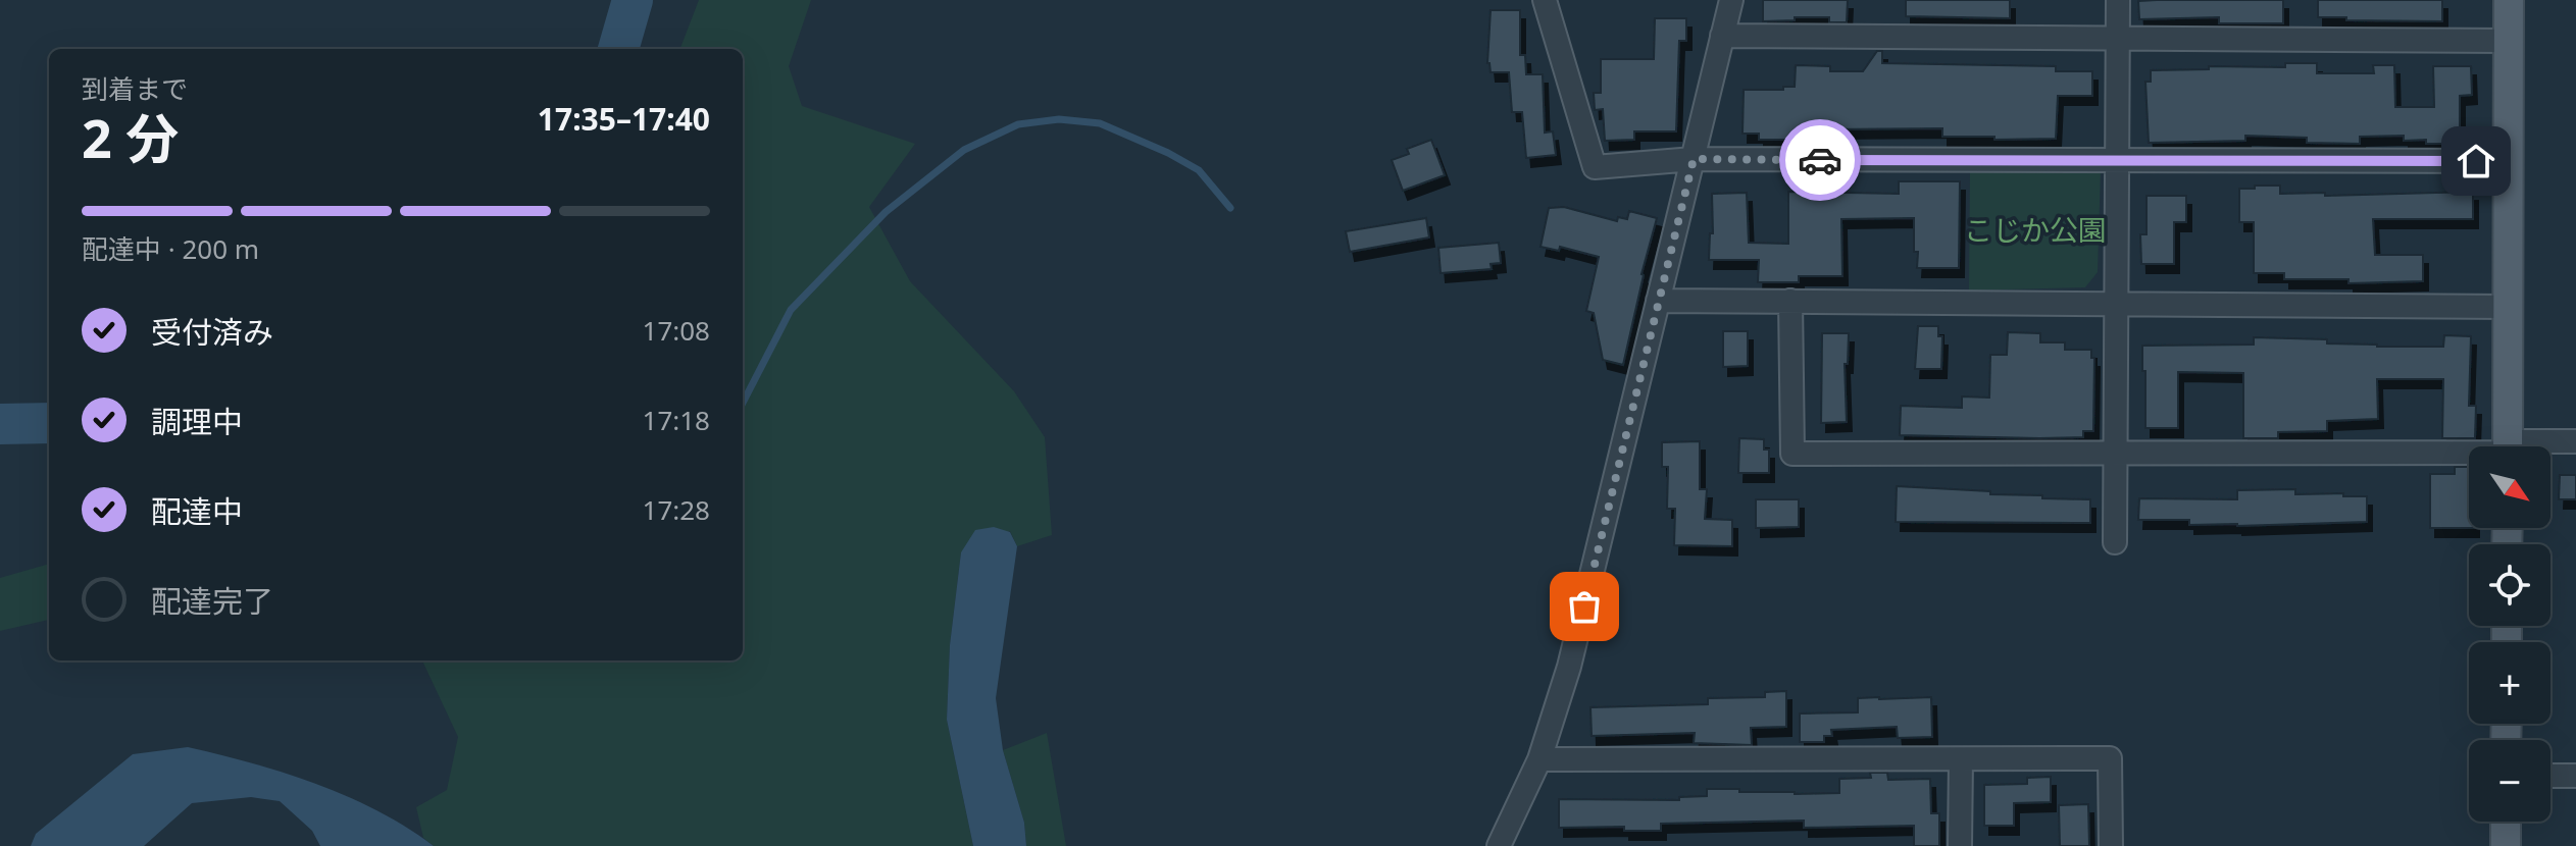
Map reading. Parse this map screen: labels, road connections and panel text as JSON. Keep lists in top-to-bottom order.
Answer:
{
  "parks": ["こじか公園"],
  "north": "bottom right",
  "page": {
    "heading": ["2 分", "到着まで", "17:35–17:40"],
    "bar": "配達中 · 200 m",
    "list": [
      ["受付済み", "17:08"],
      ["調理中", "17:18"],
      ["配達中", "17:28"],
      "配達完了"
    ],
    "map_buttons": ["+", "−"]
  }
}
